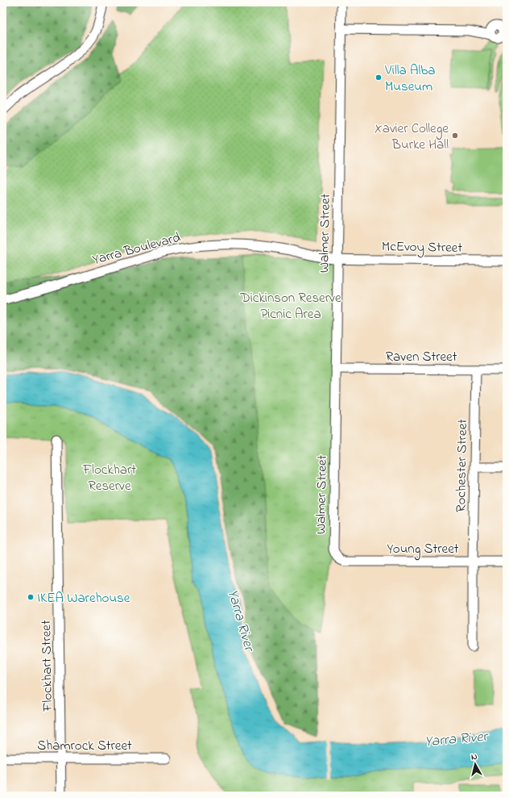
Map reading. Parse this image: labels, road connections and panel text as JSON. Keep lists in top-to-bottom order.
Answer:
{
  "streets": {
    "street": [
      "Walmer Street",
      "McEvoy Street",
      "Yarra Boulevard",
      "Raven Street",
      "Rochester Street",
      "Young Street",
      "Flockhart Street",
      "Shamrock Street"
    ]
  },
  "crossings": [
    ["Walmer Street", "McEvoy Street"],
    ["Walmer Street", "Yarra Boulevard"],
    ["Walmer Street", "Raven Street"],
    ["Walmer Street", "Young Street"],
    ["McEvoy Street", "Yarra Boulevard"],
    ["Raven Street", "Rochester Street"],
    ["Rochester Street", "Young Street"],
    ["Flockhart Street", "Shamrock Street"]
  ],
  "water": ["Yarra River"],
  "parks": ["Dickinson Reserve Picnic Area", "Flockhart Reserve"],
  "places": ["Villa Alba Museum", "Xavier College Burke Hall", "IKEA Warehouse"],
  "north": "top"
}
